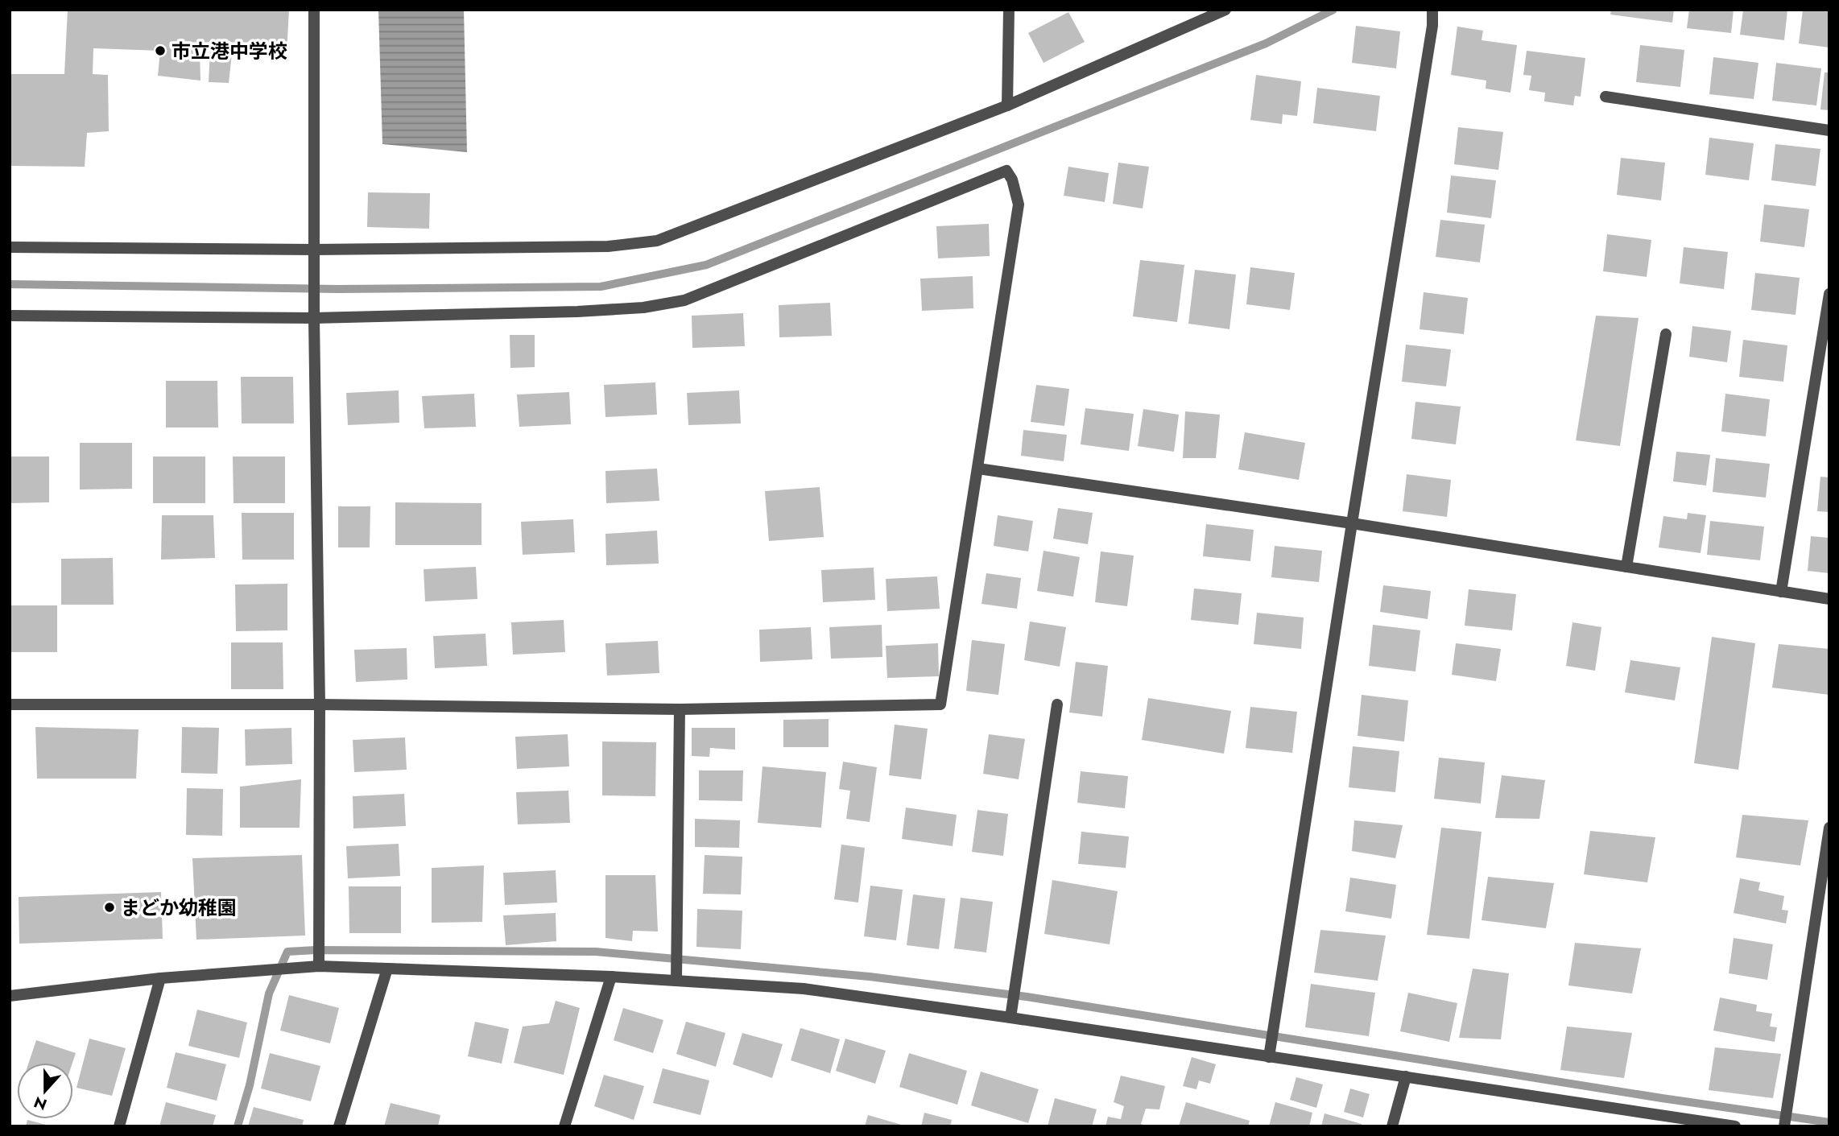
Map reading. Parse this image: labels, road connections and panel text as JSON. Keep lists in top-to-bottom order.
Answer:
{
  "places": ["市立港中学校", "まどか幼稚園"],
  "north": "bottom"
}
